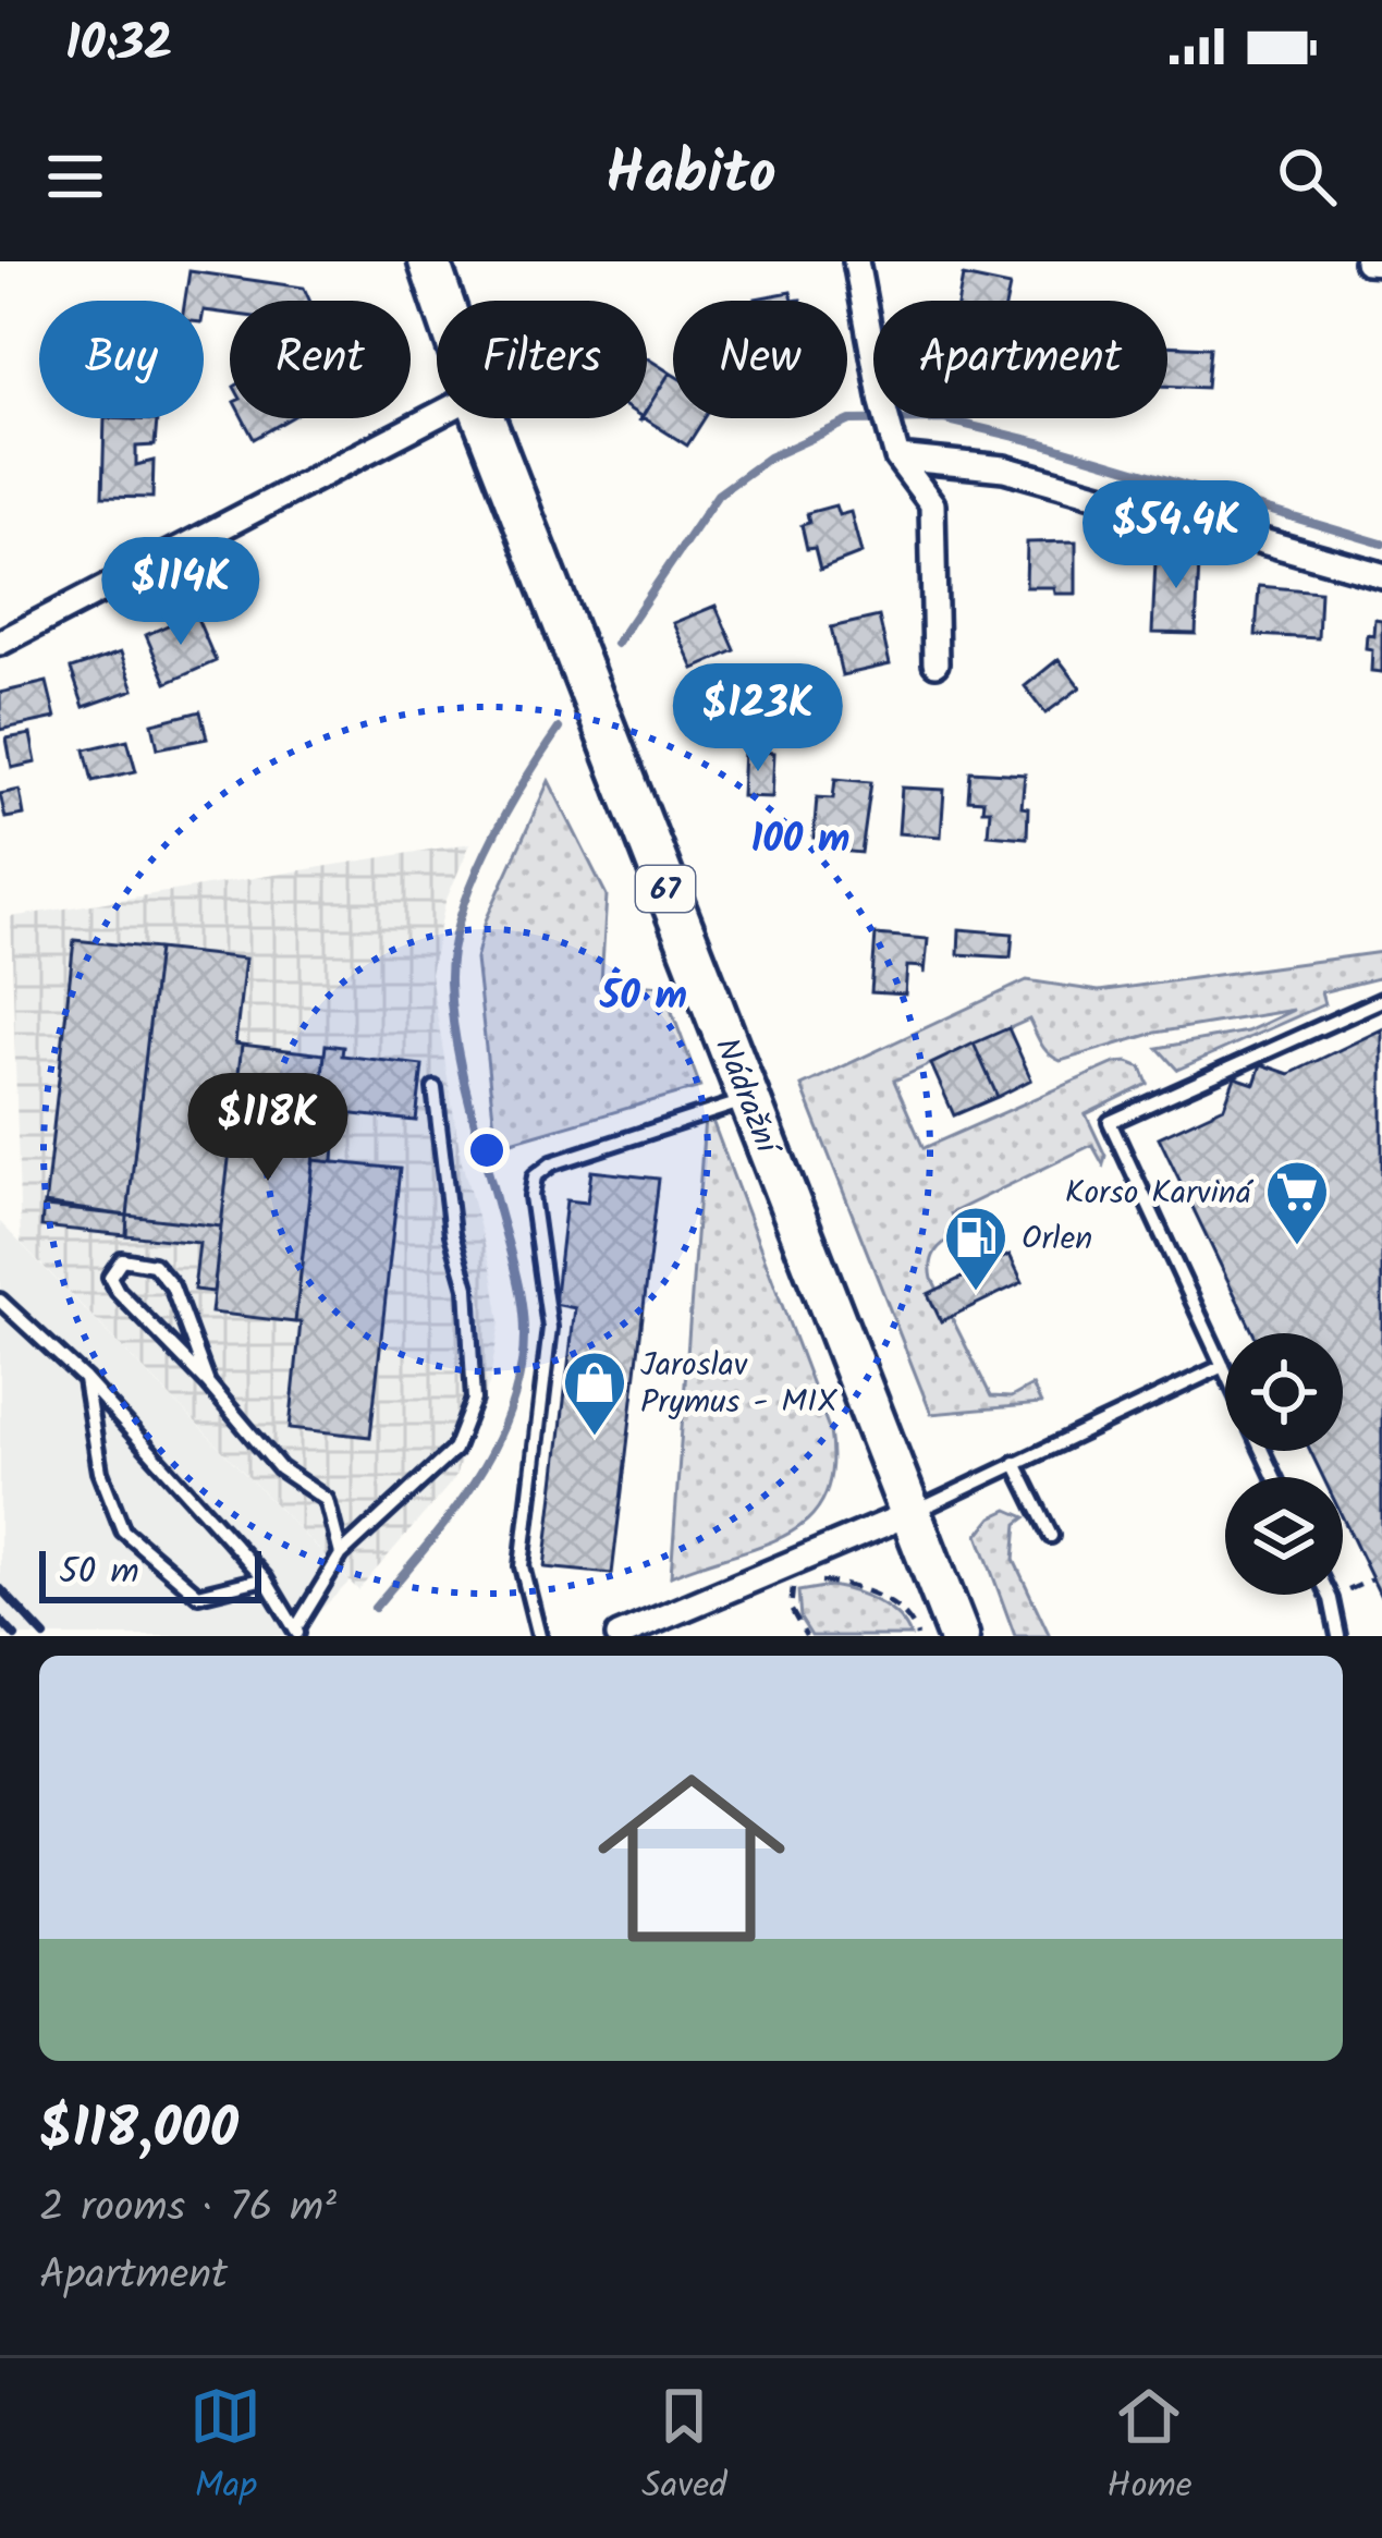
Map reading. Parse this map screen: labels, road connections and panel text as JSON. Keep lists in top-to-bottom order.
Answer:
{
  "streets": {
    "main road": ["67", "Nádražní"]
  },
  "places": {
    "supermarket": ["Korso Karviná"],
    "fuel station": ["Orlen"],
    "shop": ["Jaroslav Prymus - MIX"]
  },
  "scale_bar": "50 m",
  "page": {
    "status": "10:32",
    "header": "Habito",
    "chip": [
      "Buy",
      "Rent",
      "Filters",
      "New",
      "Apartment"
    ],
    "price": [
      "$54.4K",
      "$114K",
      "$123K",
      "$118K"
    ],
    "scale": "50 m",
    "list": [
      {
        "name": "$118,000",
        "note": "2 rooms · 76 m² · Apartment"
      }
    ],
    "tabs": ["Map", "Saved", "Home"]
  },
  "rings": ["100 m", "50 m"]
}
